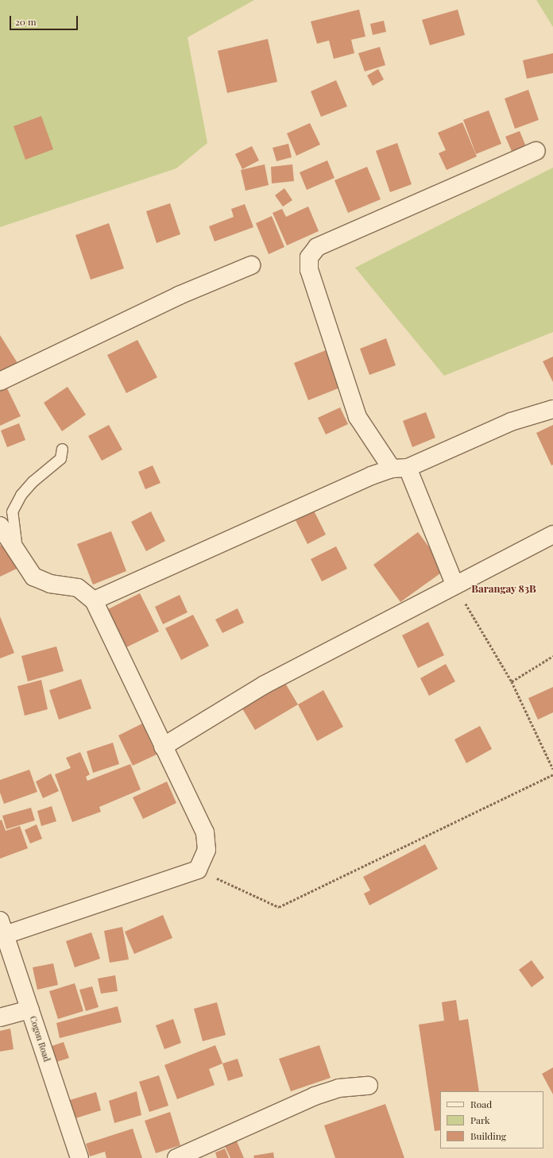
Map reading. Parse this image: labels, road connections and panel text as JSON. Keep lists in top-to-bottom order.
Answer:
{
  "streets": {
    "street": ["Cogon Road"]
  },
  "districts": ["Barangay 83B"],
  "legend": ["Road", "Park", "Building"],
  "scale_bar": "20 m"
}
